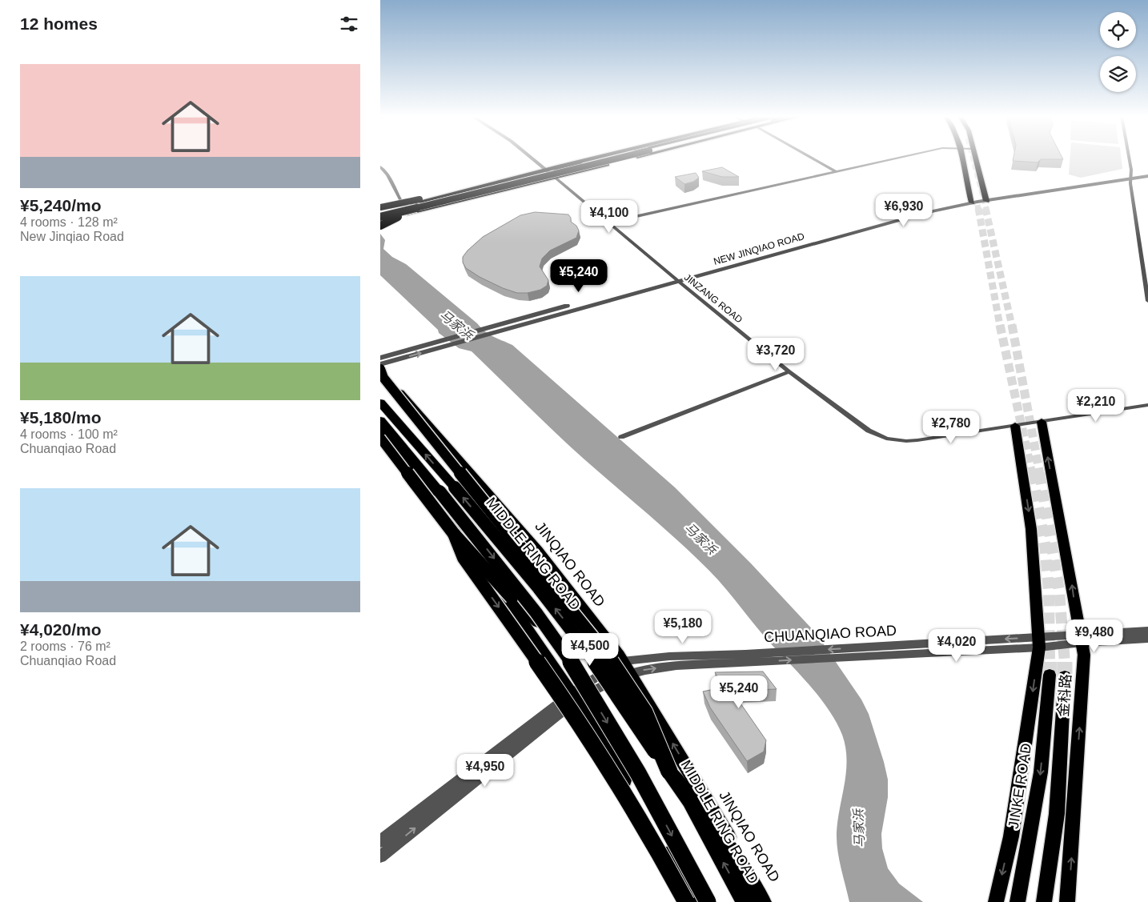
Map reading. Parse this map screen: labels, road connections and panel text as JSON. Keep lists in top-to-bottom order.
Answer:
{
  "streets": {
    "highway": ["MIDDLE RING ROAD"],
    "main road": ["JINQIAO ROAD", "金科路", "JINKE ROAD"],
    "street": ["NEW JINQIAO ROAD", "JINZANG ROAD", "CHUANQIAO ROAD"]
  },
  "crossings": [
    ["NEW JINQIAO ROAD", "JINZANG ROAD"],
    ["JINZANG ROAD", "金科路"],
    ["JINQIAO ROAD", "CHUANQIAO ROAD"],
    ["CHUANQIAO ROAD", "金科路"]
  ],
  "water": ["马家浜"],
  "page": {
    "heading": "12 homes",
    "list": [
      {
        "name": "¥5,240/mo",
        "note": "4 rooms · 128 m² · New Jinqiao Road"
      },
      {
        "name": "¥5,180/mo",
        "note": "4 rooms · 100 m² · Chuanqiao Road"
      },
      {
        "name": "¥4,020/mo",
        "note": "2 rooms · 76 m² · Chuanqiao Road"
      }
    ],
    "price": [
      "¥6,930",
      "¥4,100",
      "¥5,240",
      "¥3,720",
      "¥2,210",
      "¥2,780",
      "¥5,180",
      "¥9,480",
      "¥4,020",
      "¥4,500",
      "¥5,240",
      "¥4,950"
    ]
  }
}
